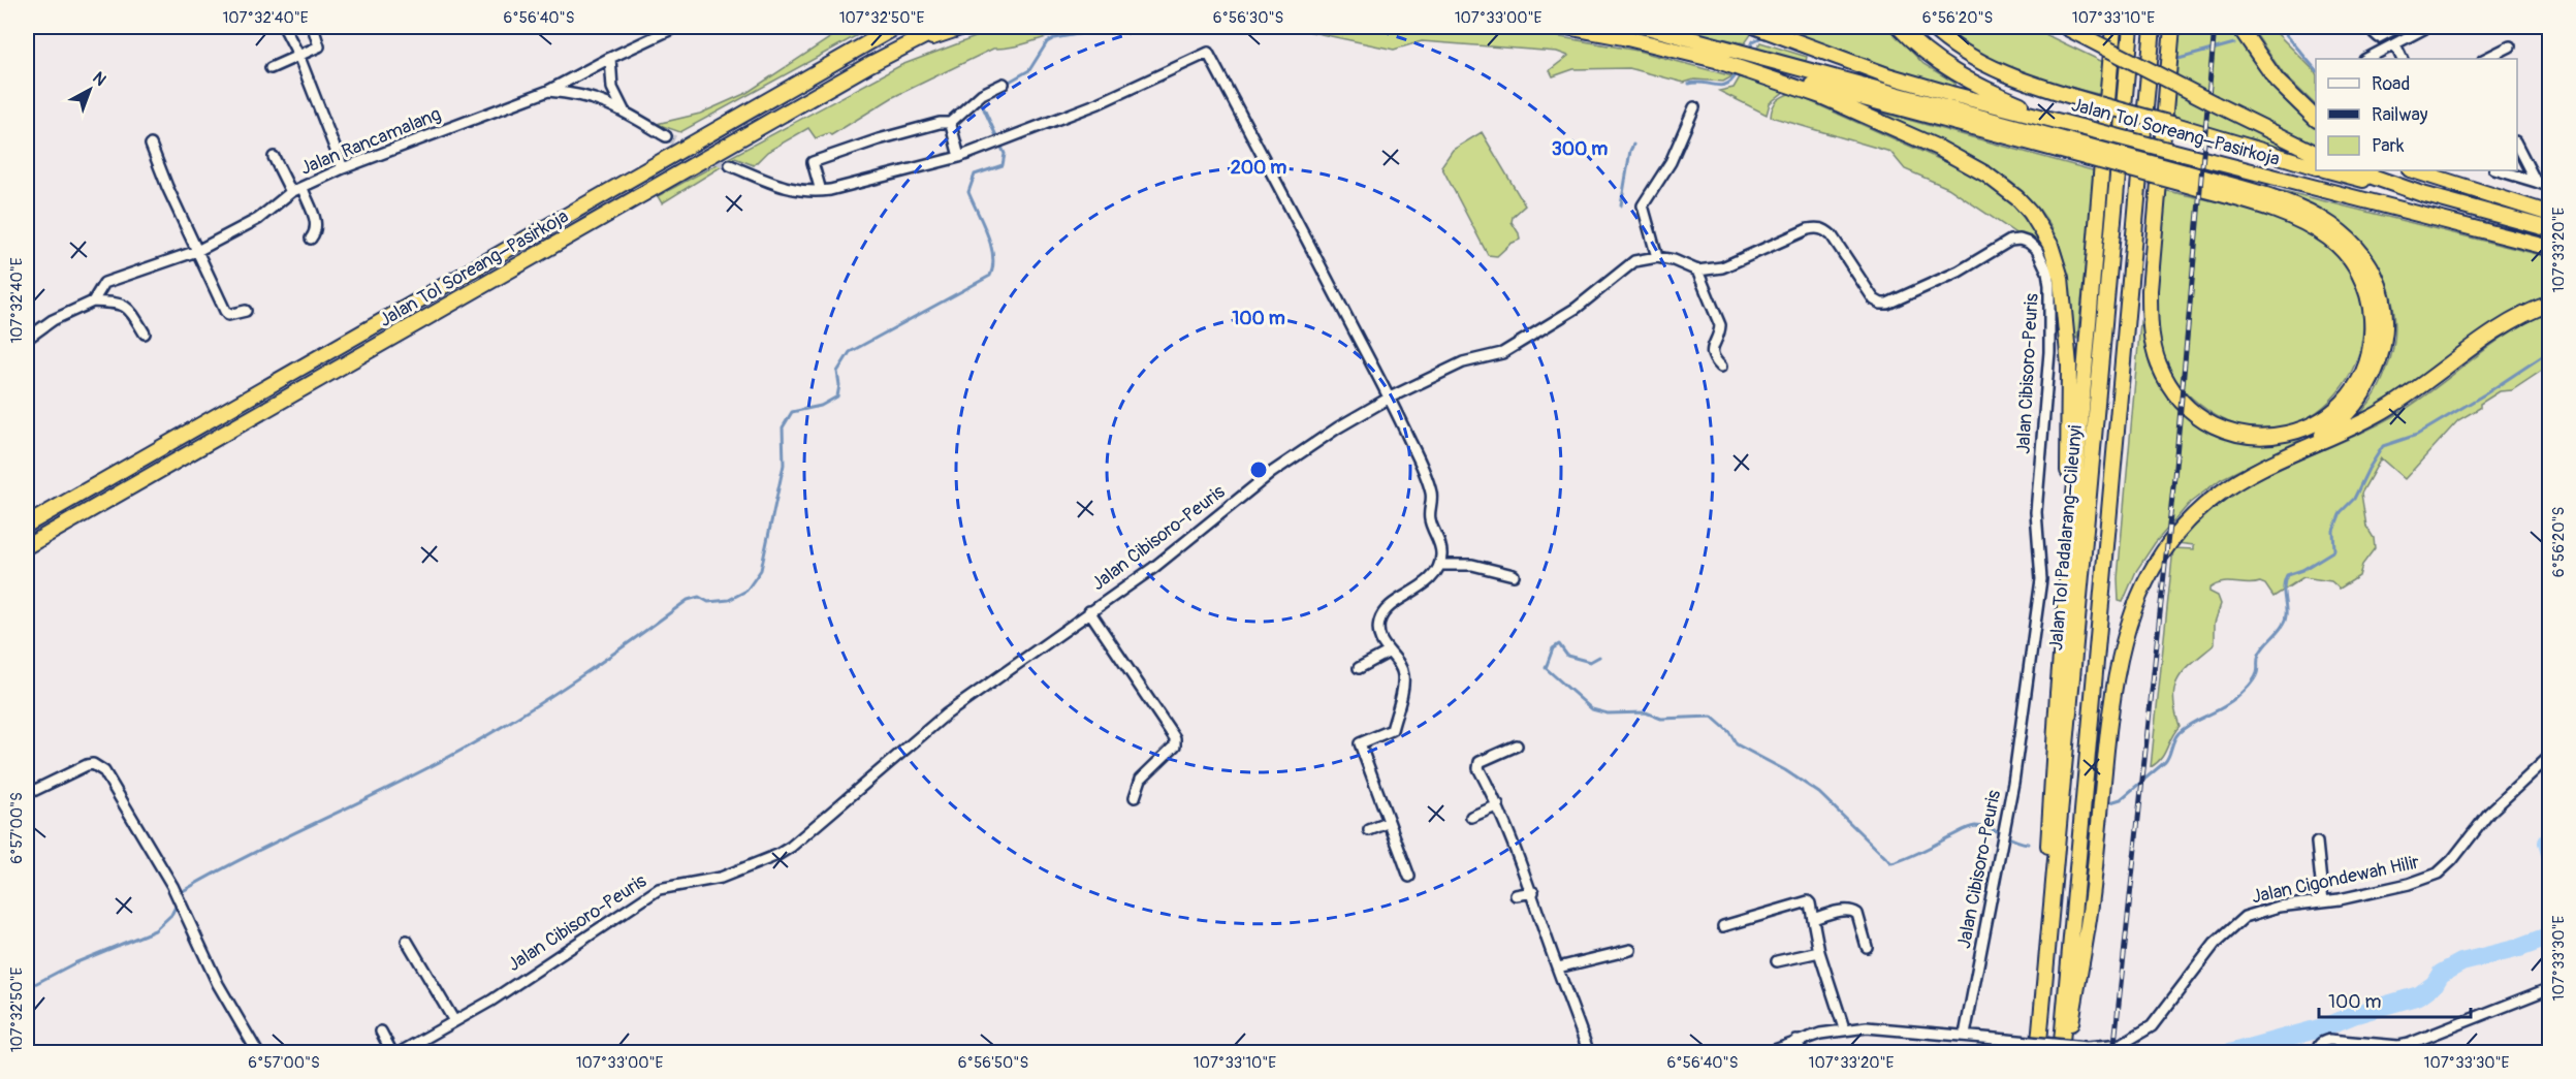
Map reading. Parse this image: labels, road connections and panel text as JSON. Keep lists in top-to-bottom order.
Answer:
{
  "streets": {
    "highway": ["Jalan Tol Soreang–Pasirkoja", "Jalan Tol Padalarang–Cileunyi"],
    "street": ["Jalan Rancamalang", "Jalan Cibisoro-Peuris", "Jalan Cigondewah Hilir"]
  },
  "crossings": [
    ["Jalan Cibisoro-Peuris", "Jalan Cigondewah Hilir"]
  ],
  "legend": ["Road", "Railway", "Park"],
  "scale_bar": "100 m",
  "north": "top right",
  "coordinates": [
    "107°32'40\"E",
    "6°56'40\"S",
    "107°32'50\"E",
    "6°56'30\"S",
    "107°33'00\"E",
    "6°56'20\"S",
    "107°33'10\"E",
    "107°33'20\"E",
    "6°57'00\"S",
    "107°33'30\"E",
    "6°56'50\"S"
  ],
  "rings": ["300 m", "200 m", "100 m"]
}
